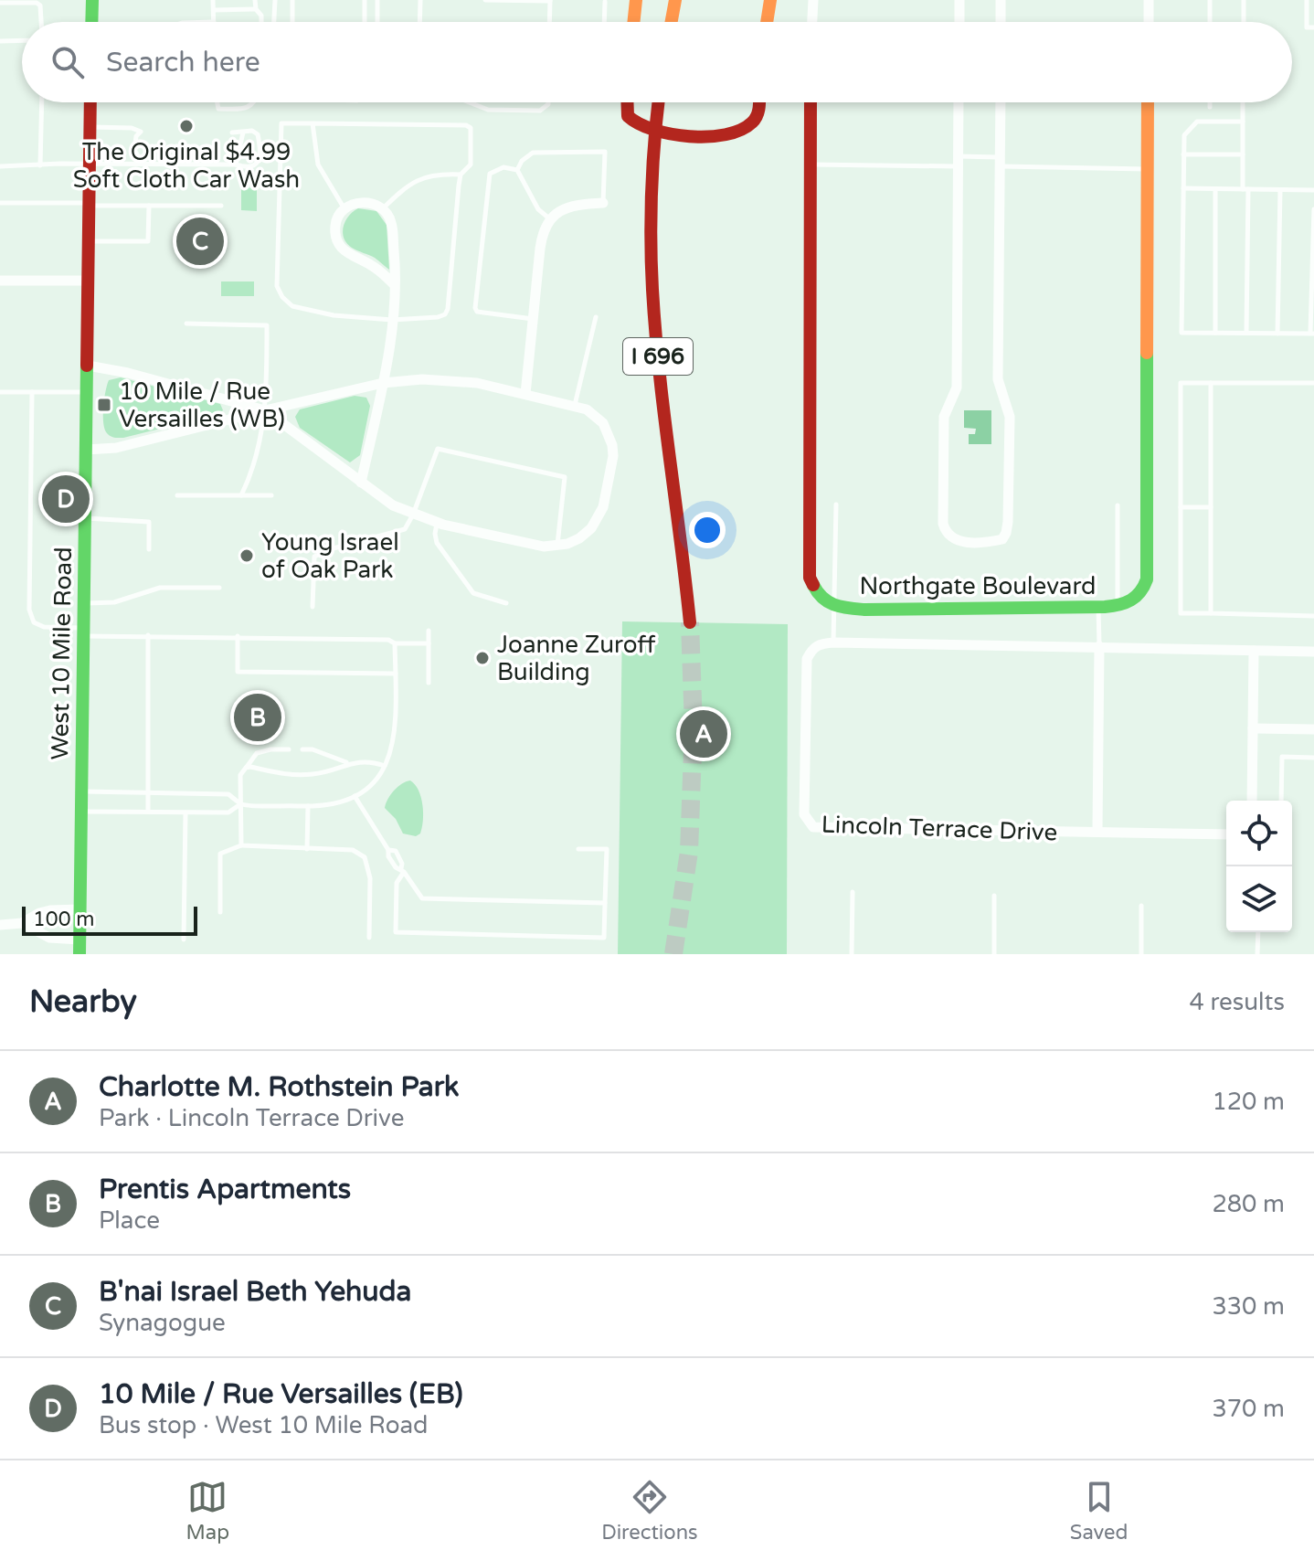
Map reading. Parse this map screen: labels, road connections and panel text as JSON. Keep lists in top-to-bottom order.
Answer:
{
  "streets": {
    "main road": ["I 696", "Northgate Boulevard", "West 10 Mile Road"],
    "street": ["Lincoln Terrace Drive"]
  },
  "places": {
    "other": ["The Original $4.99 Soft Cloth Car Wash", "Young Israel of Oak Park", "Joanne Zuroff Building"],
    "transit": ["10 Mile / Rue Versailles (WB)"]
  },
  "scale_bar": "100 m",
  "page": {
    "search": "Search here",
    "pins": [
      "C",
      "D",
      "B",
      "A"
    ],
    "scale": "100 m",
    "heading": ["Nearby", "4 results"],
    "list": [
      {
        "mark": "A",
        "name": "Charlotte M. Rothstein Park",
        "note": "Park · Lincoln Terrace Drive",
        "value": "120 m"
      },
      {
        "mark": "B",
        "name": "Prentis Apartments",
        "note": "Place",
        "value": "280 m"
      },
      {
        "mark": "C",
        "name": "B'nai Israel Beth Yehuda",
        "note": "Synagogue",
        "value": "330 m"
      },
      {
        "mark": "D",
        "name": "10 Mile / Rue Versailles (EB)",
        "note": "Bus stop · West 10 Mile Road",
        "value": "370 m"
      }
    ],
    "nav": ["Map", "Directions", "Saved"]
  }
}
